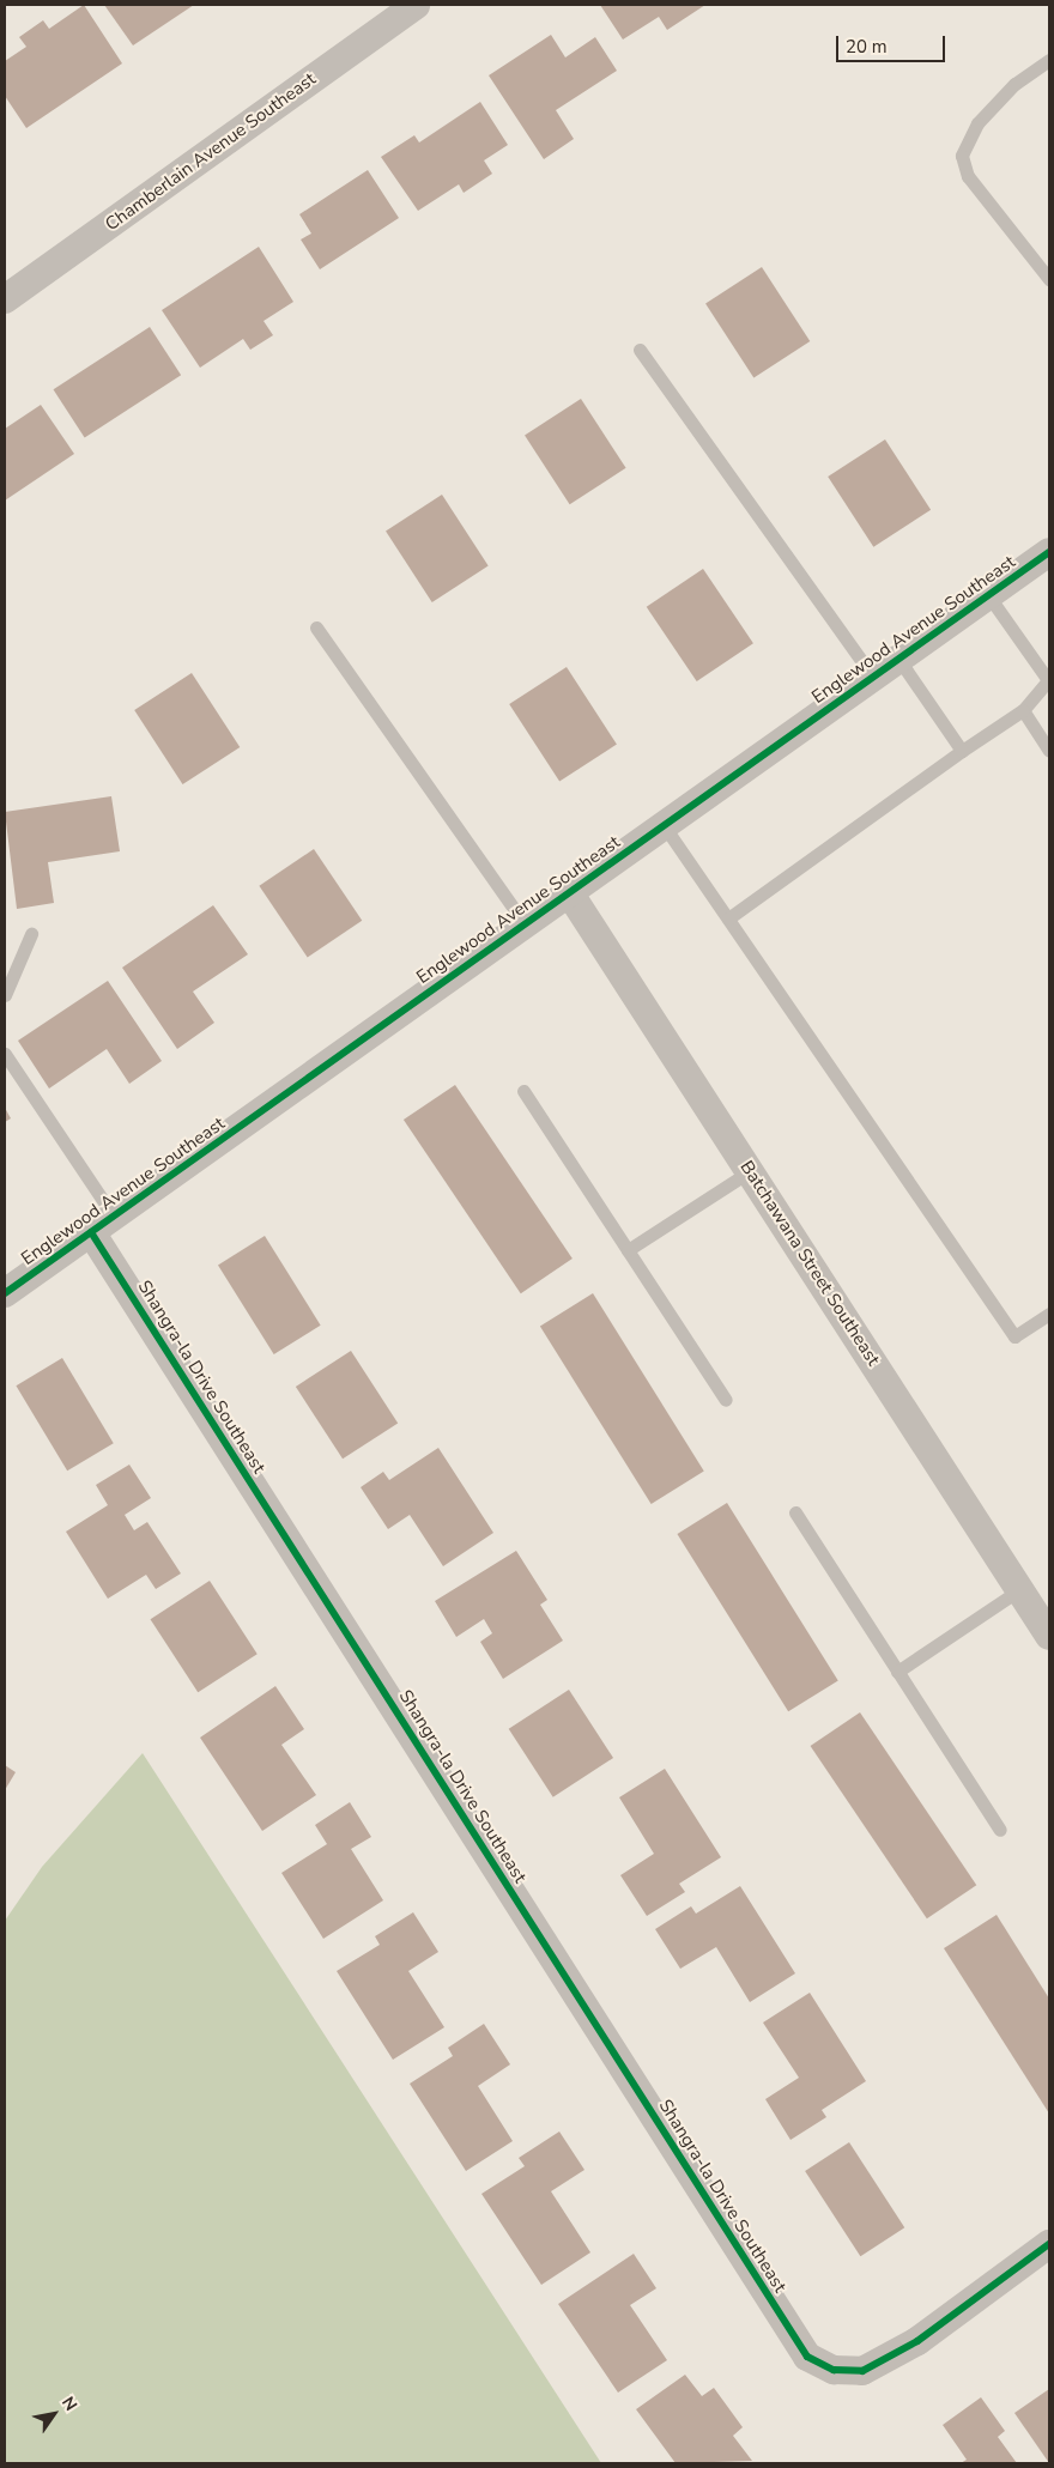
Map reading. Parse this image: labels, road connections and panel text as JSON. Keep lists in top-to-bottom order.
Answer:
{
  "streets": {
    "street": [
      "Chamberlain Avenue Southeast",
      "Englewood Avenue Southeast",
      "Batchawana Street Southeast",
      "Shangra-la Drive Southeast"
    ]
  },
  "crossings": [
    ["Englewood Avenue Southeast", "Batchawana Street Southeast"],
    ["Englewood Avenue Southeast", "Shangra-la Drive Southeast"]
  ],
  "scale_bar": "20 m",
  "north": "top right"
}
